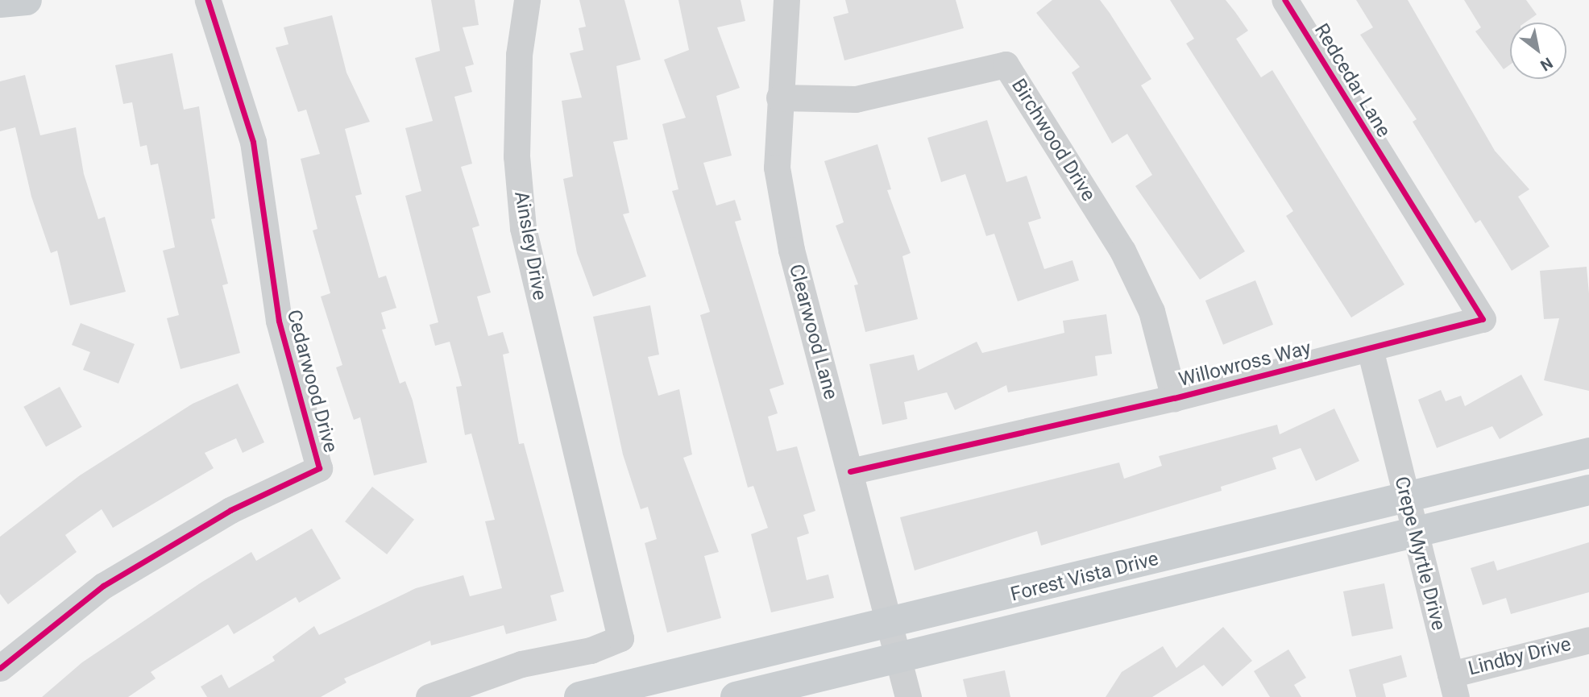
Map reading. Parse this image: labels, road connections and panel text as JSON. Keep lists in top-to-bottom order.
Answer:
{
  "streets": {
    "main road": ["Forest Vista Drive"],
    "street": [
      "Redcedar Lane",
      "Birchwood Drive",
      "Ainsley Drive",
      "Clearwood Lane",
      "Willowross Way",
      "Cedarwood Drive",
      "Crepe Myrtle Drive",
      "Lindby Drive"
    ]
  },
  "crossings": [
    ["Redcedar Lane", "Willowross Way"],
    ["Birchwood Drive", "Clearwood Lane"],
    ["Birchwood Drive", "Willowross Way"],
    ["Clearwood Lane", "Willowross Way"],
    ["Clearwood Lane", "Forest Vista Drive"],
    ["Willowross Way", "Crepe Myrtle Drive"],
    ["Crepe Myrtle Drive", "Forest Vista Drive"],
    ["Crepe Myrtle Drive", "Lindby Drive"]
  ],
  "north": "bottom right"
}
